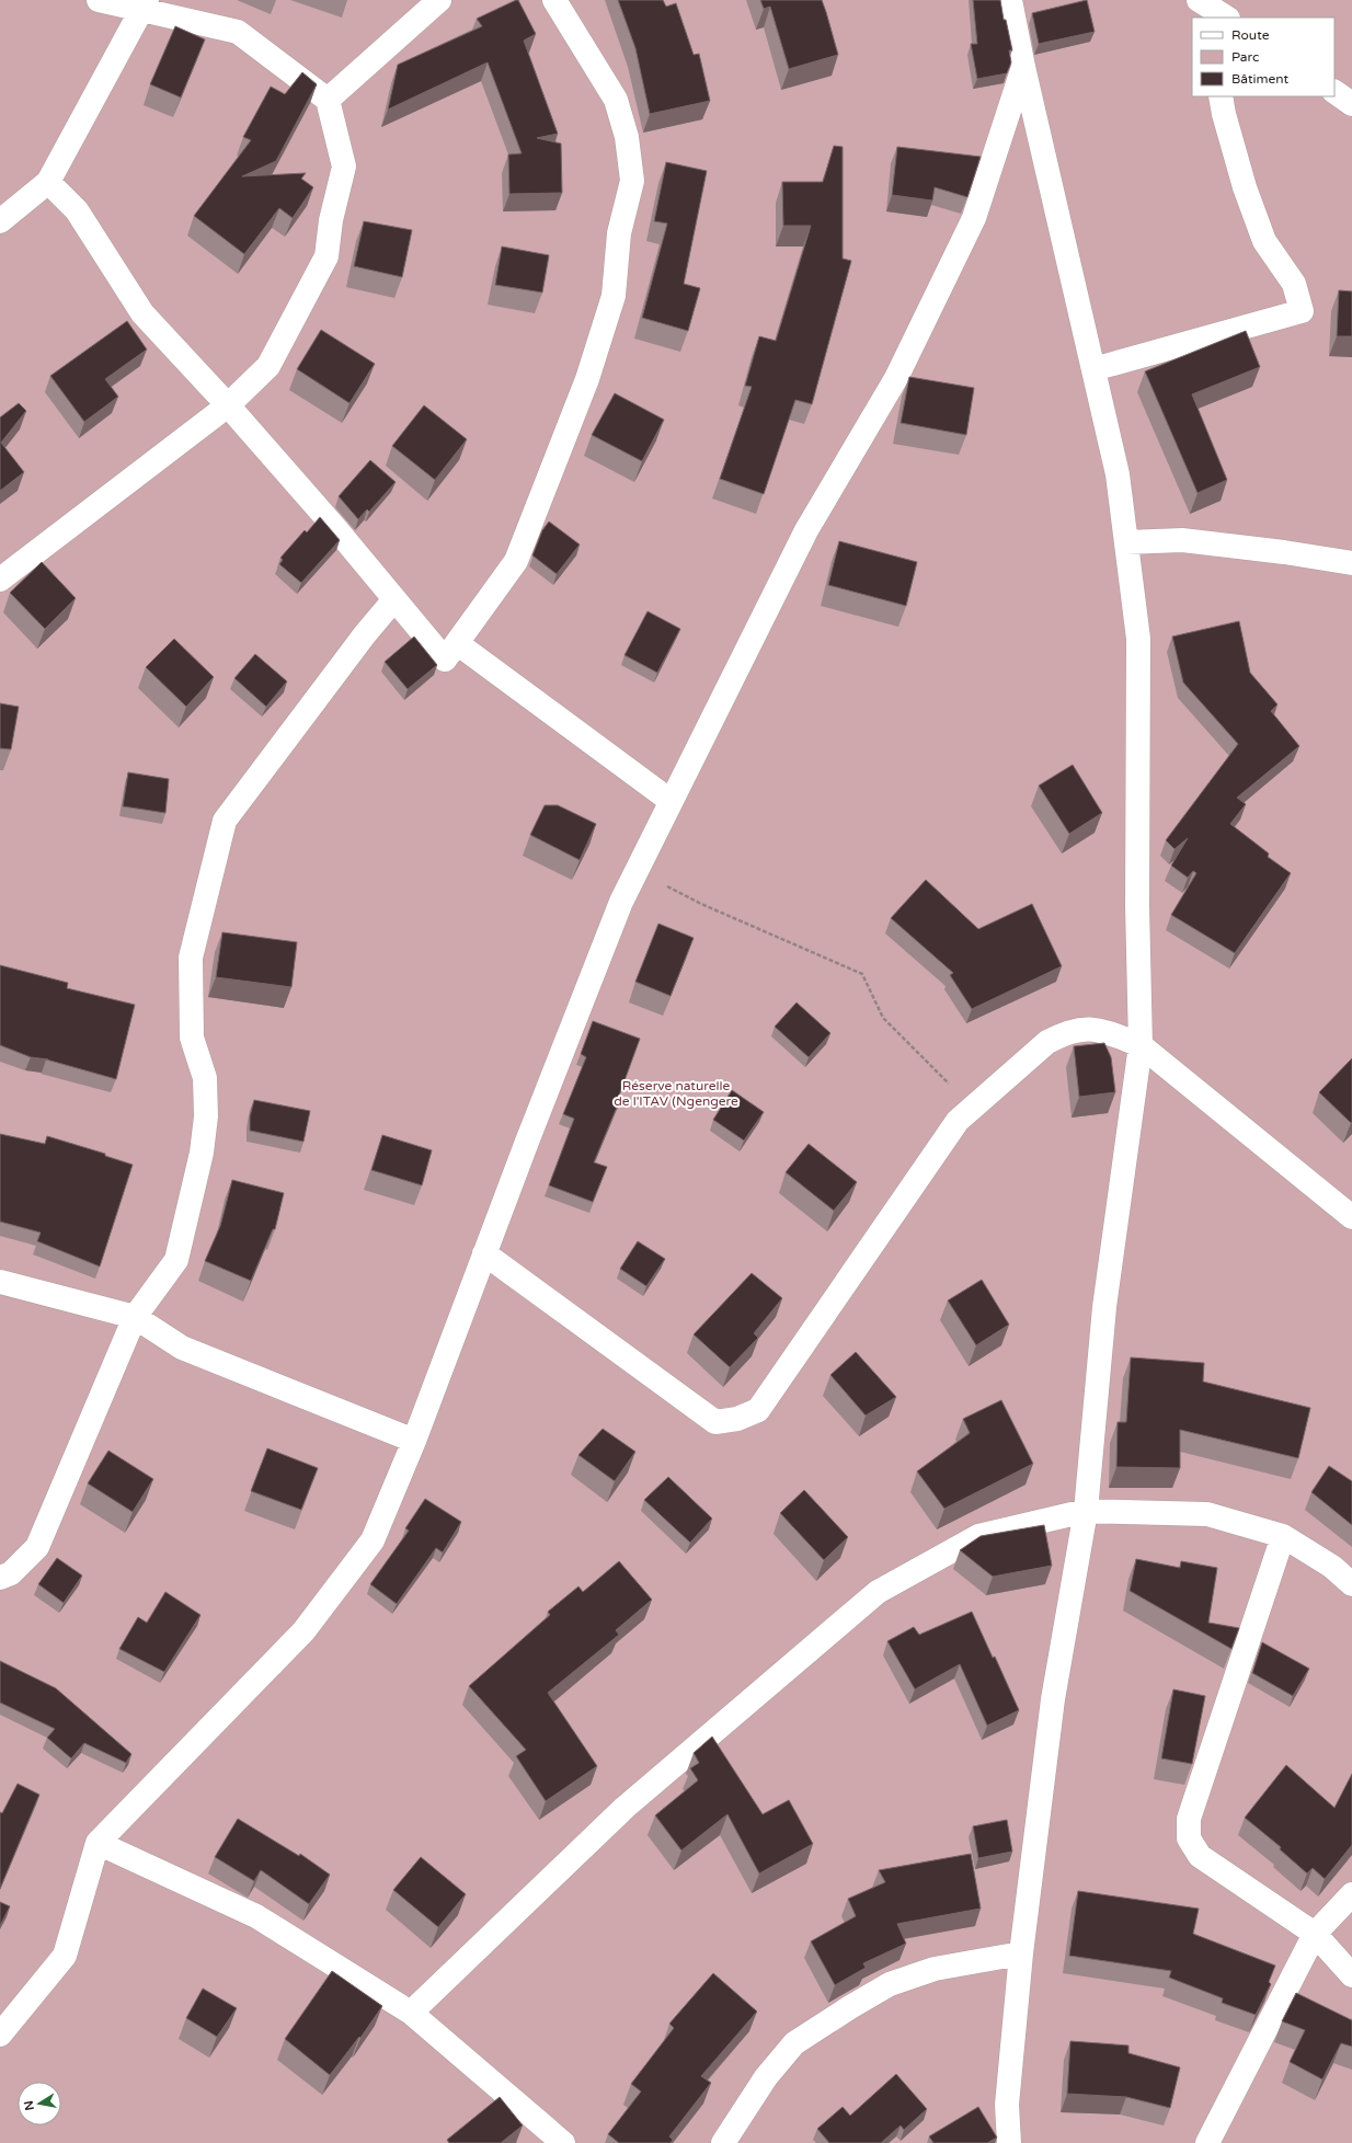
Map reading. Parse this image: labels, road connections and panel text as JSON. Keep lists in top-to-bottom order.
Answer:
{
  "parks": ["Réserve naturelle de l'ITAV (Ngengere"],
  "legend": ["Route", "Parc", "Bâtiment"],
  "north": "left"
}
